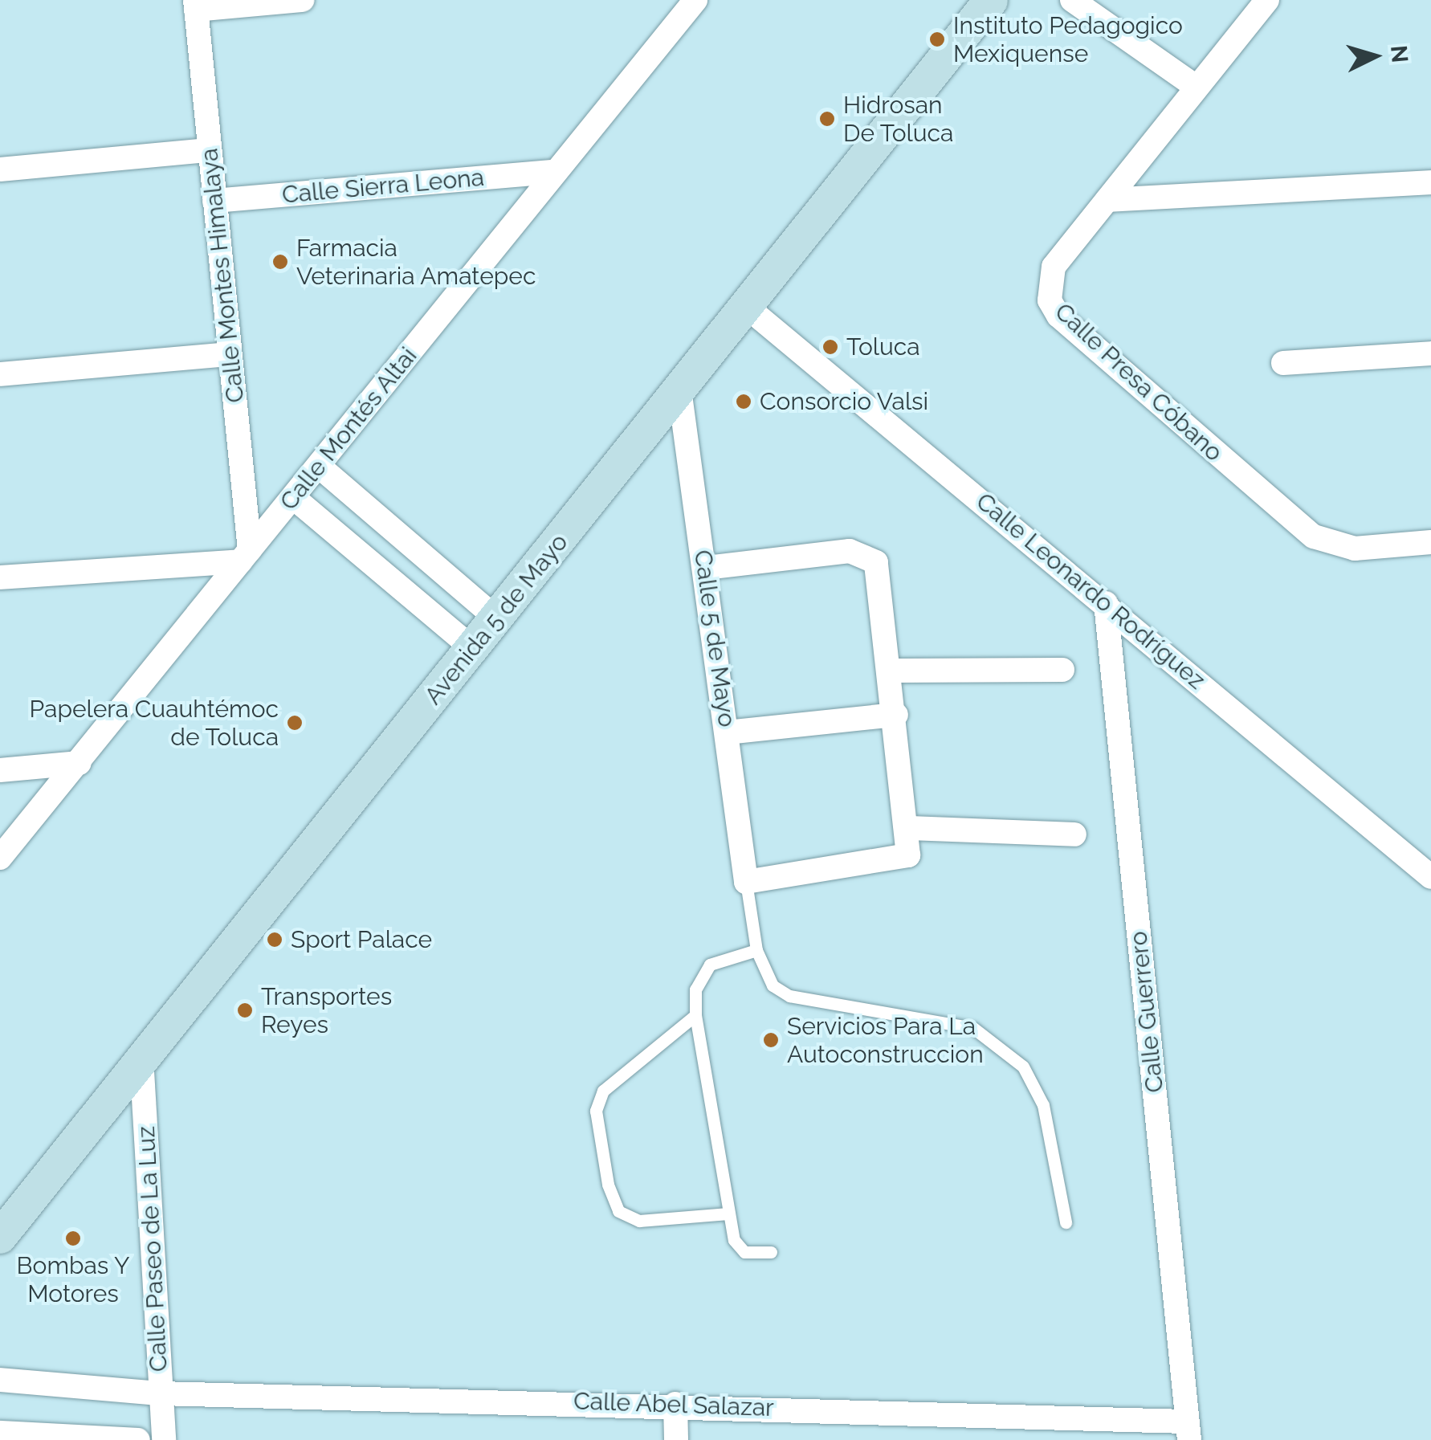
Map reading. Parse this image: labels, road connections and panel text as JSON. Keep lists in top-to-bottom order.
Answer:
{
  "streets": {
    "main road": ["Avenida 5 de Mayo"],
    "street": [
      "Calle Sierra Leona",
      "Calle Montes Himalaya",
      "Calle Presa Cóbano",
      "Calle Montés Altai",
      "Calle Leonardo Rodríguez",
      "Calle 5 de Mayo",
      "Calle Guerrero",
      "Calle Paseo de La Luz",
      "Calle Abel Salazar"
    ]
  },
  "crossings": [
    ["Calle Sierra Leona", "Calle Montes Himalaya"],
    ["Calle Sierra Leona", "Calle Montés Altai"],
    ["Calle Montes Himalaya", "Calle Montés Altai"],
    ["Calle Leonardo Rodríguez", "Avenida 5 de Mayo"],
    ["Calle Leonardo Rodríguez", "Calle Guerrero"],
    ["Avenida 5 de Mayo", "Calle 5 de Mayo"],
    ["Avenida 5 de Mayo", "Calle Paseo de La Luz"],
    ["Calle Guerrero", "Calle Abel Salazar"],
    ["Calle Paseo de La Luz", "Calle Abel Salazar"]
  ],
  "places": [
    "Instituto Pedagogico Mexiquense",
    "Hidrosan De Toluca",
    "Farmacia Veterinaria Amatepec",
    "Toluca",
    "Consorcio Valsi",
    "Papelera Cuauhtémoc de Toluca",
    "Sport Palace",
    "Transportes Reyes",
    "Servicios Para La Autoconstruccion",
    "Bombas Y Motores"
  ],
  "north": "right"
}
